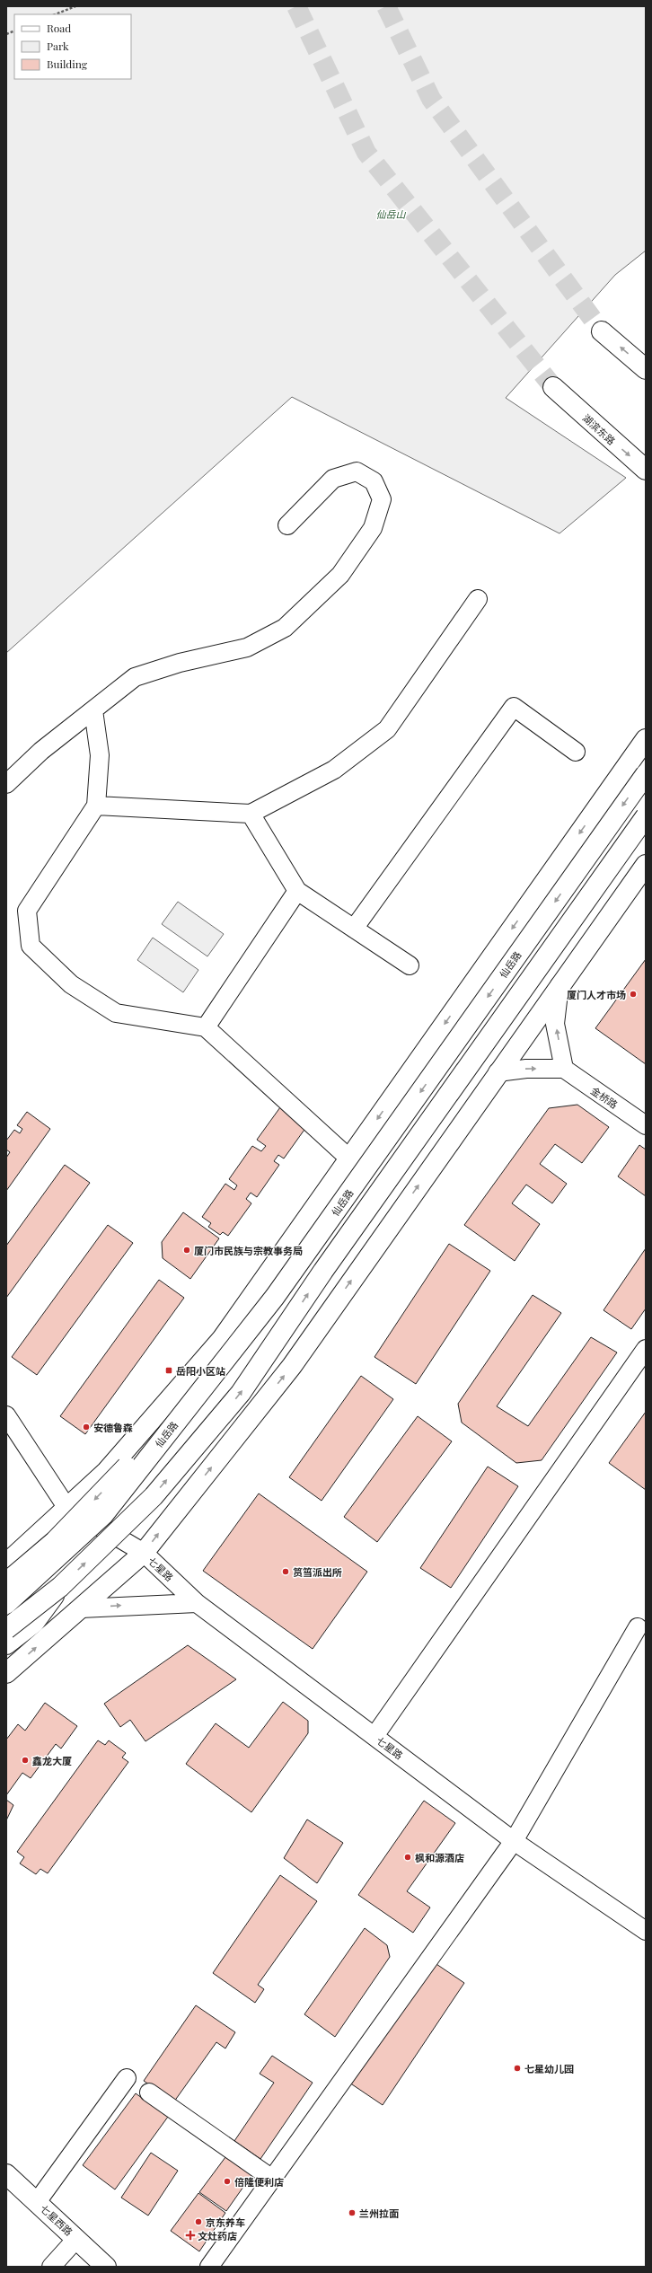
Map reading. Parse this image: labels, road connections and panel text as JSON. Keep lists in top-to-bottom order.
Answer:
{
  "streets": {
    "main road": ["湖滨东路", "仙岳路", "七星西路"],
    "street": ["金桥路", "七星路"]
  },
  "parks": ["仙岳山"],
  "places": {
    "other": [
      "厦门人才市场",
      "厦门市民族与宗教事务局",
      "安德鲁森",
      "筼筜派出所",
      "鑫龙大厦",
      "枫和源酒店",
      "七星幼儿园",
      "倍隆便利店",
      "兰州拉面",
      "京东养车"
    ],
    "transit": ["岳阳小区站"],
    "health": ["文灶药店"]
  },
  "legend": ["Road", "Park", "Building"]
}
